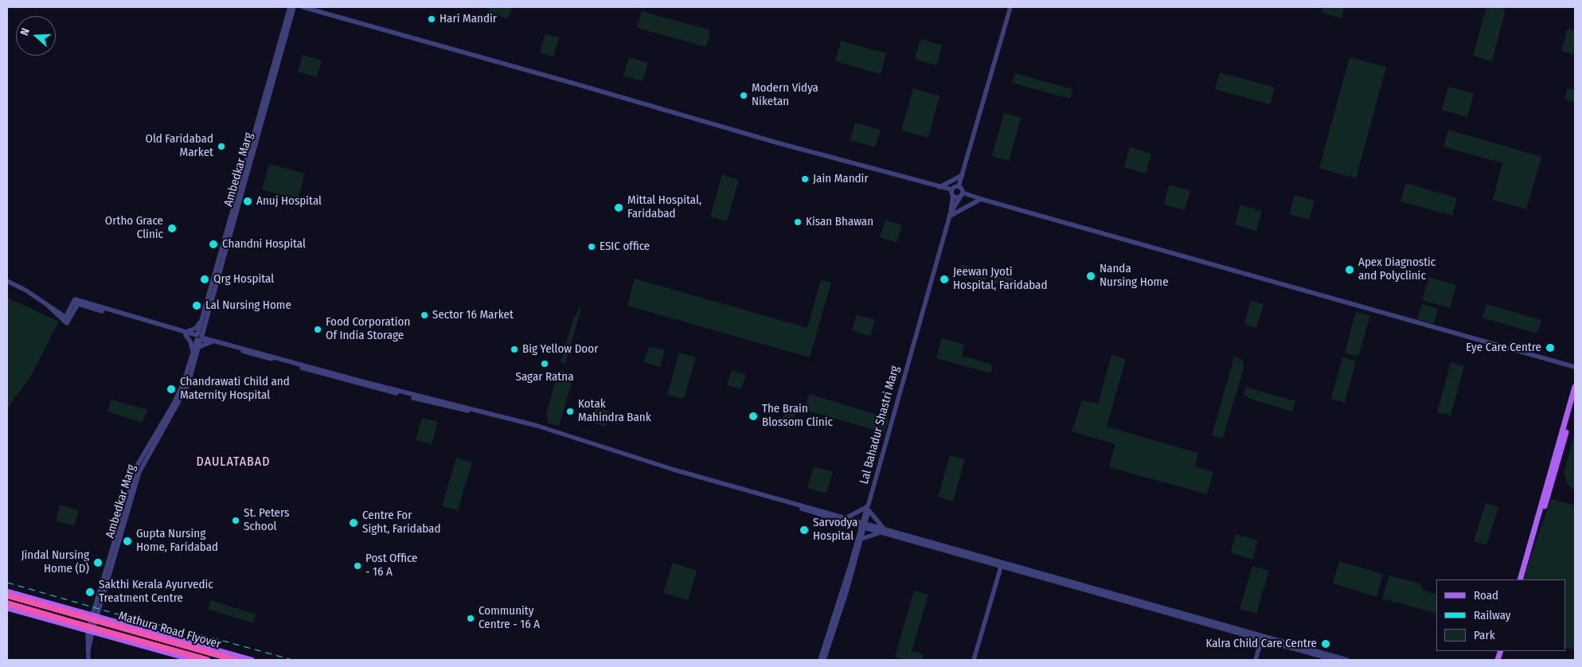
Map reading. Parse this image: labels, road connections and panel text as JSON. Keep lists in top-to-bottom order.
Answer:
{
  "streets": {
    "highway": ["Mathura Road Flyover"],
    "street": ["Ambedkar Marg", "Lal Bahadur Shastri Marg"]
  },
  "districts": ["DAULATABAD"],
  "places": [
    "Hari Mandir",
    "Modern Vidya Niketan",
    "Old Faridabad Market",
    "Jain Mandir",
    "Anuj Hospital",
    "Mittal Hospital, Faridabad",
    "Kisan Bhawan",
    "Ortho Grace Clinic",
    "Chandni Hospital",
    "ESIC office",
    "Apex Diagnostic and Polyclinic",
    "Nanda Nursing Home",
    "Qrg Hospital",
    "Jeewan Jyoti Hospital, Faridabad",
    "Lal Nursing Home",
    "Sector 16 Market",
    "Food Corporation Of India Storage",
    "Eye Care Centre",
    "Big Yellow Door",
    "Sagar Ratna",
    "Chandrawati Child and Maternity Hospital",
    "Kotak Mahindra Bank",
    "The Brain Blossom Clinic",
    "St. Peters School",
    "Centre For Sight, Faridabad",
    "Sarvodya Hospital",
    "Gupta Nursing Home, Faridabad",
    "Jindal Nursing Home (D)",
    "Post Office - 16 A",
    "Sakthi Kerala Ayurvedic Treatment Centre",
    "Community Centre - 16 A",
    "Kalra Child Care Centre"
  ],
  "legend": ["Road", "Railway", "Park"],
  "north": "left"
}
